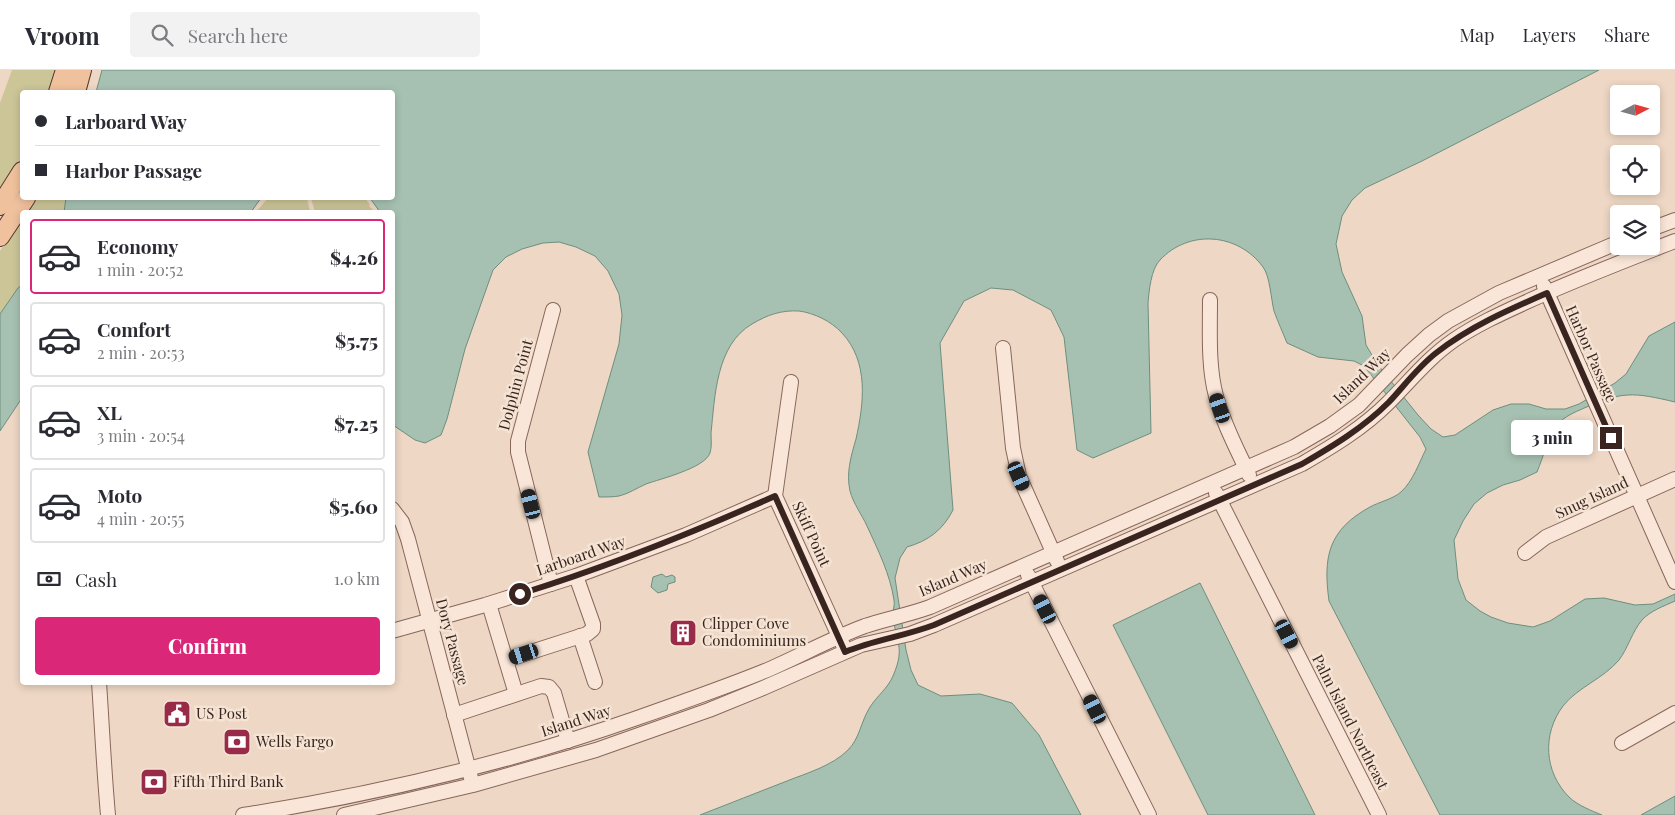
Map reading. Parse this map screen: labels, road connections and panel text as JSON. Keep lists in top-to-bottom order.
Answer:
{
  "streets": {
    "street": [
      "Harbor Passage",
      "Island Way",
      "Dolphin Point",
      "Snug Island",
      "Skiff Point",
      "Larboard Way",
      "Dory Passage",
      "Palm Island Northeast"
    ]
  },
  "crossings": [
    ["Harbor Passage", "Island Way"],
    ["Harbor Passage", "Snug Island"],
    ["Island Way", "Skiff Point"],
    ["Island Way", "Dory Passage"],
    ["Island Way", "Palm Island Northeast"],
    ["Dolphin Point", "Larboard Way"],
    ["Skiff Point", "Larboard Way"],
    ["Larboard Way", "Dory Passage"]
  ],
  "places": {
    "building": ["Clipper Cove Condominiums"],
    "public building": ["US Post"],
    "bank": ["Wells Fargo", "Fifth Third Bank"]
  },
  "north": "right",
  "page": {
    "header": "Vroom",
    "search": "Search here",
    "nav": ["Map", "Layers", "Share"],
    "banner": ["Larboard Way", "Harbor Passage"],
    "list": [
      {
        "name": "Economy",
        "note": "1 min · 20:52",
        "value": "$4.26"
      },
      {
        "name": "Comfort",
        "note": "2 min · 20:53",
        "value": "$5.75"
      },
      {
        "name": "XL",
        "note": "3 min · 20:54",
        "value": "$7.25"
      },
      {
        "name": "Moto",
        "note": "4 min · 20:55",
        "value": "$5.60"
      }
    ],
    "bubble": "3 min",
    "pay": ["Cash", "1.0 km"],
    "buttons": "Confirm"
  }
}
